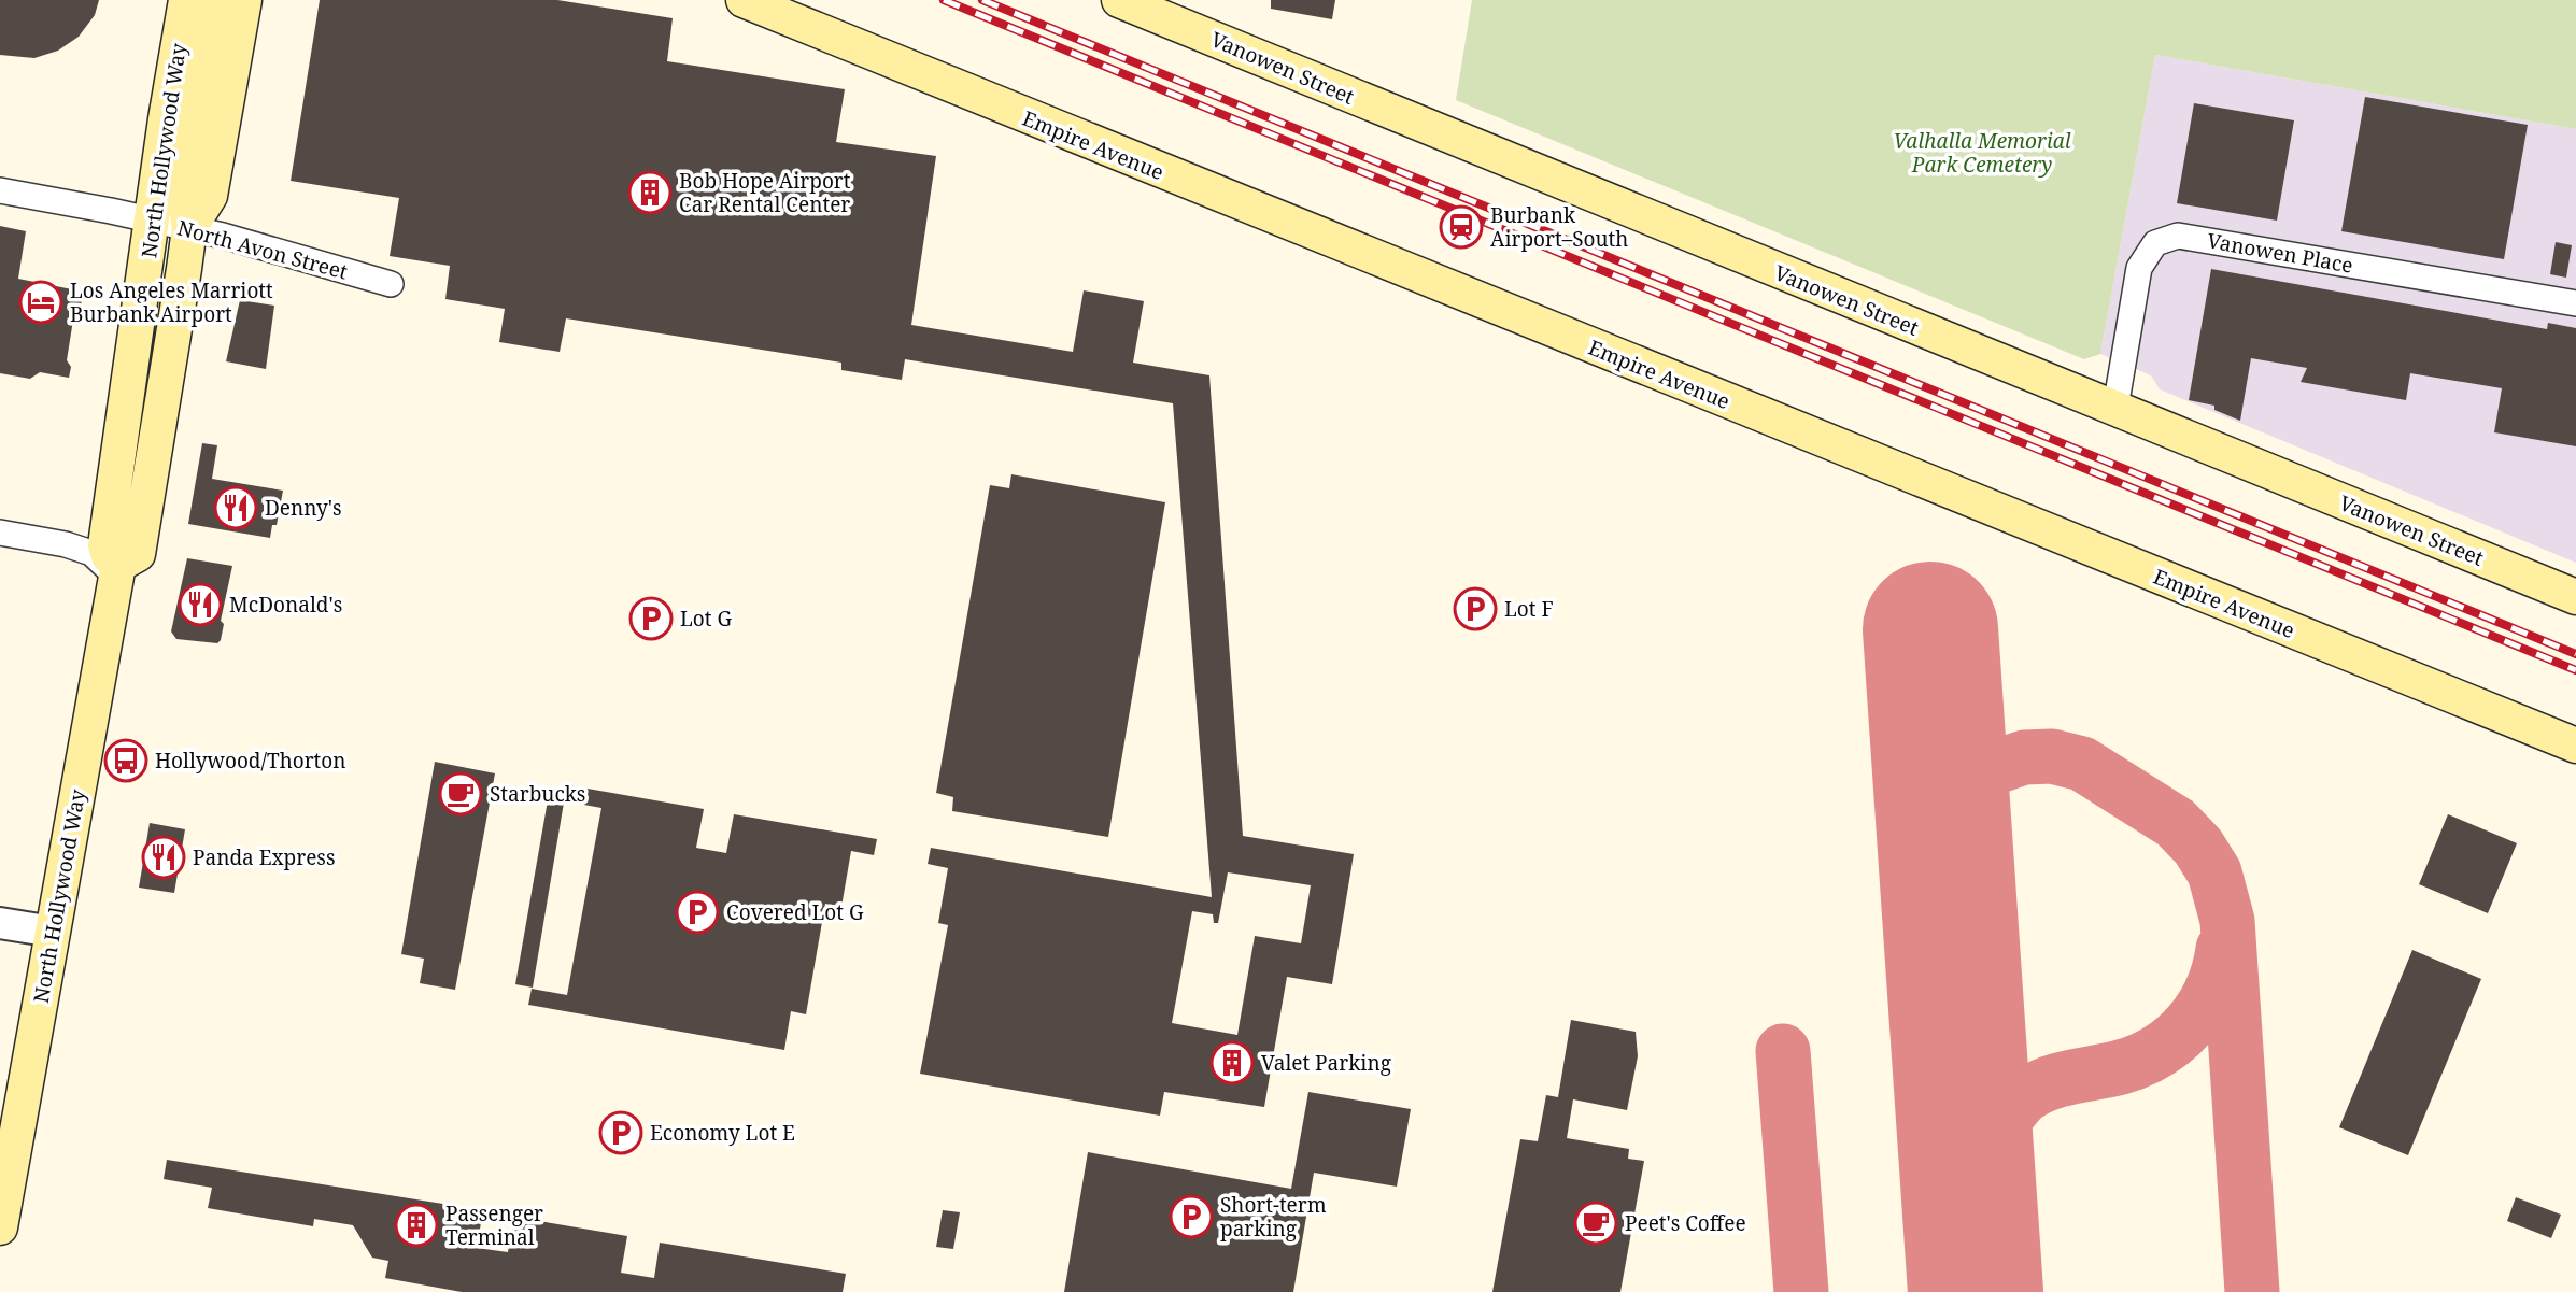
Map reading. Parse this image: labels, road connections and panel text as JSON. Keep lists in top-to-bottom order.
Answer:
{
  "streets": {
    "main road": ["Vanowen Street", "Empire Avenue", "North Hollywood Way"],
    "street": ["North Avon Street", "Vanowen Place"]
  },
  "crossings": [
    ["Vanowen Street", "Vanowen Place"],
    ["North Hollywood Way", "North Avon Street"]
  ],
  "parks": ["Valhalla Memorial Park Cemetery"],
  "places": {
    "building": ["Bob Hope Airport Car Rental Center", "Valet Parking", "Passenger Terminal"],
    "station": ["Burbank Airport–South"],
    "hotel": ["Los Angeles Marriott Burbank Airport"],
    "restaurant": ["Denny's", "McDonald's", "Panda Express"],
    "parking": [
      "Lot F",
      "Lot G",
      "Covered Lot G",
      "Economy Lot E",
      "Short-term parking"
    ],
    "bus stop": ["Hollywood/Thorton"],
    "cafe": ["Starbucks", "Peet's Coffee"]
  }
}
